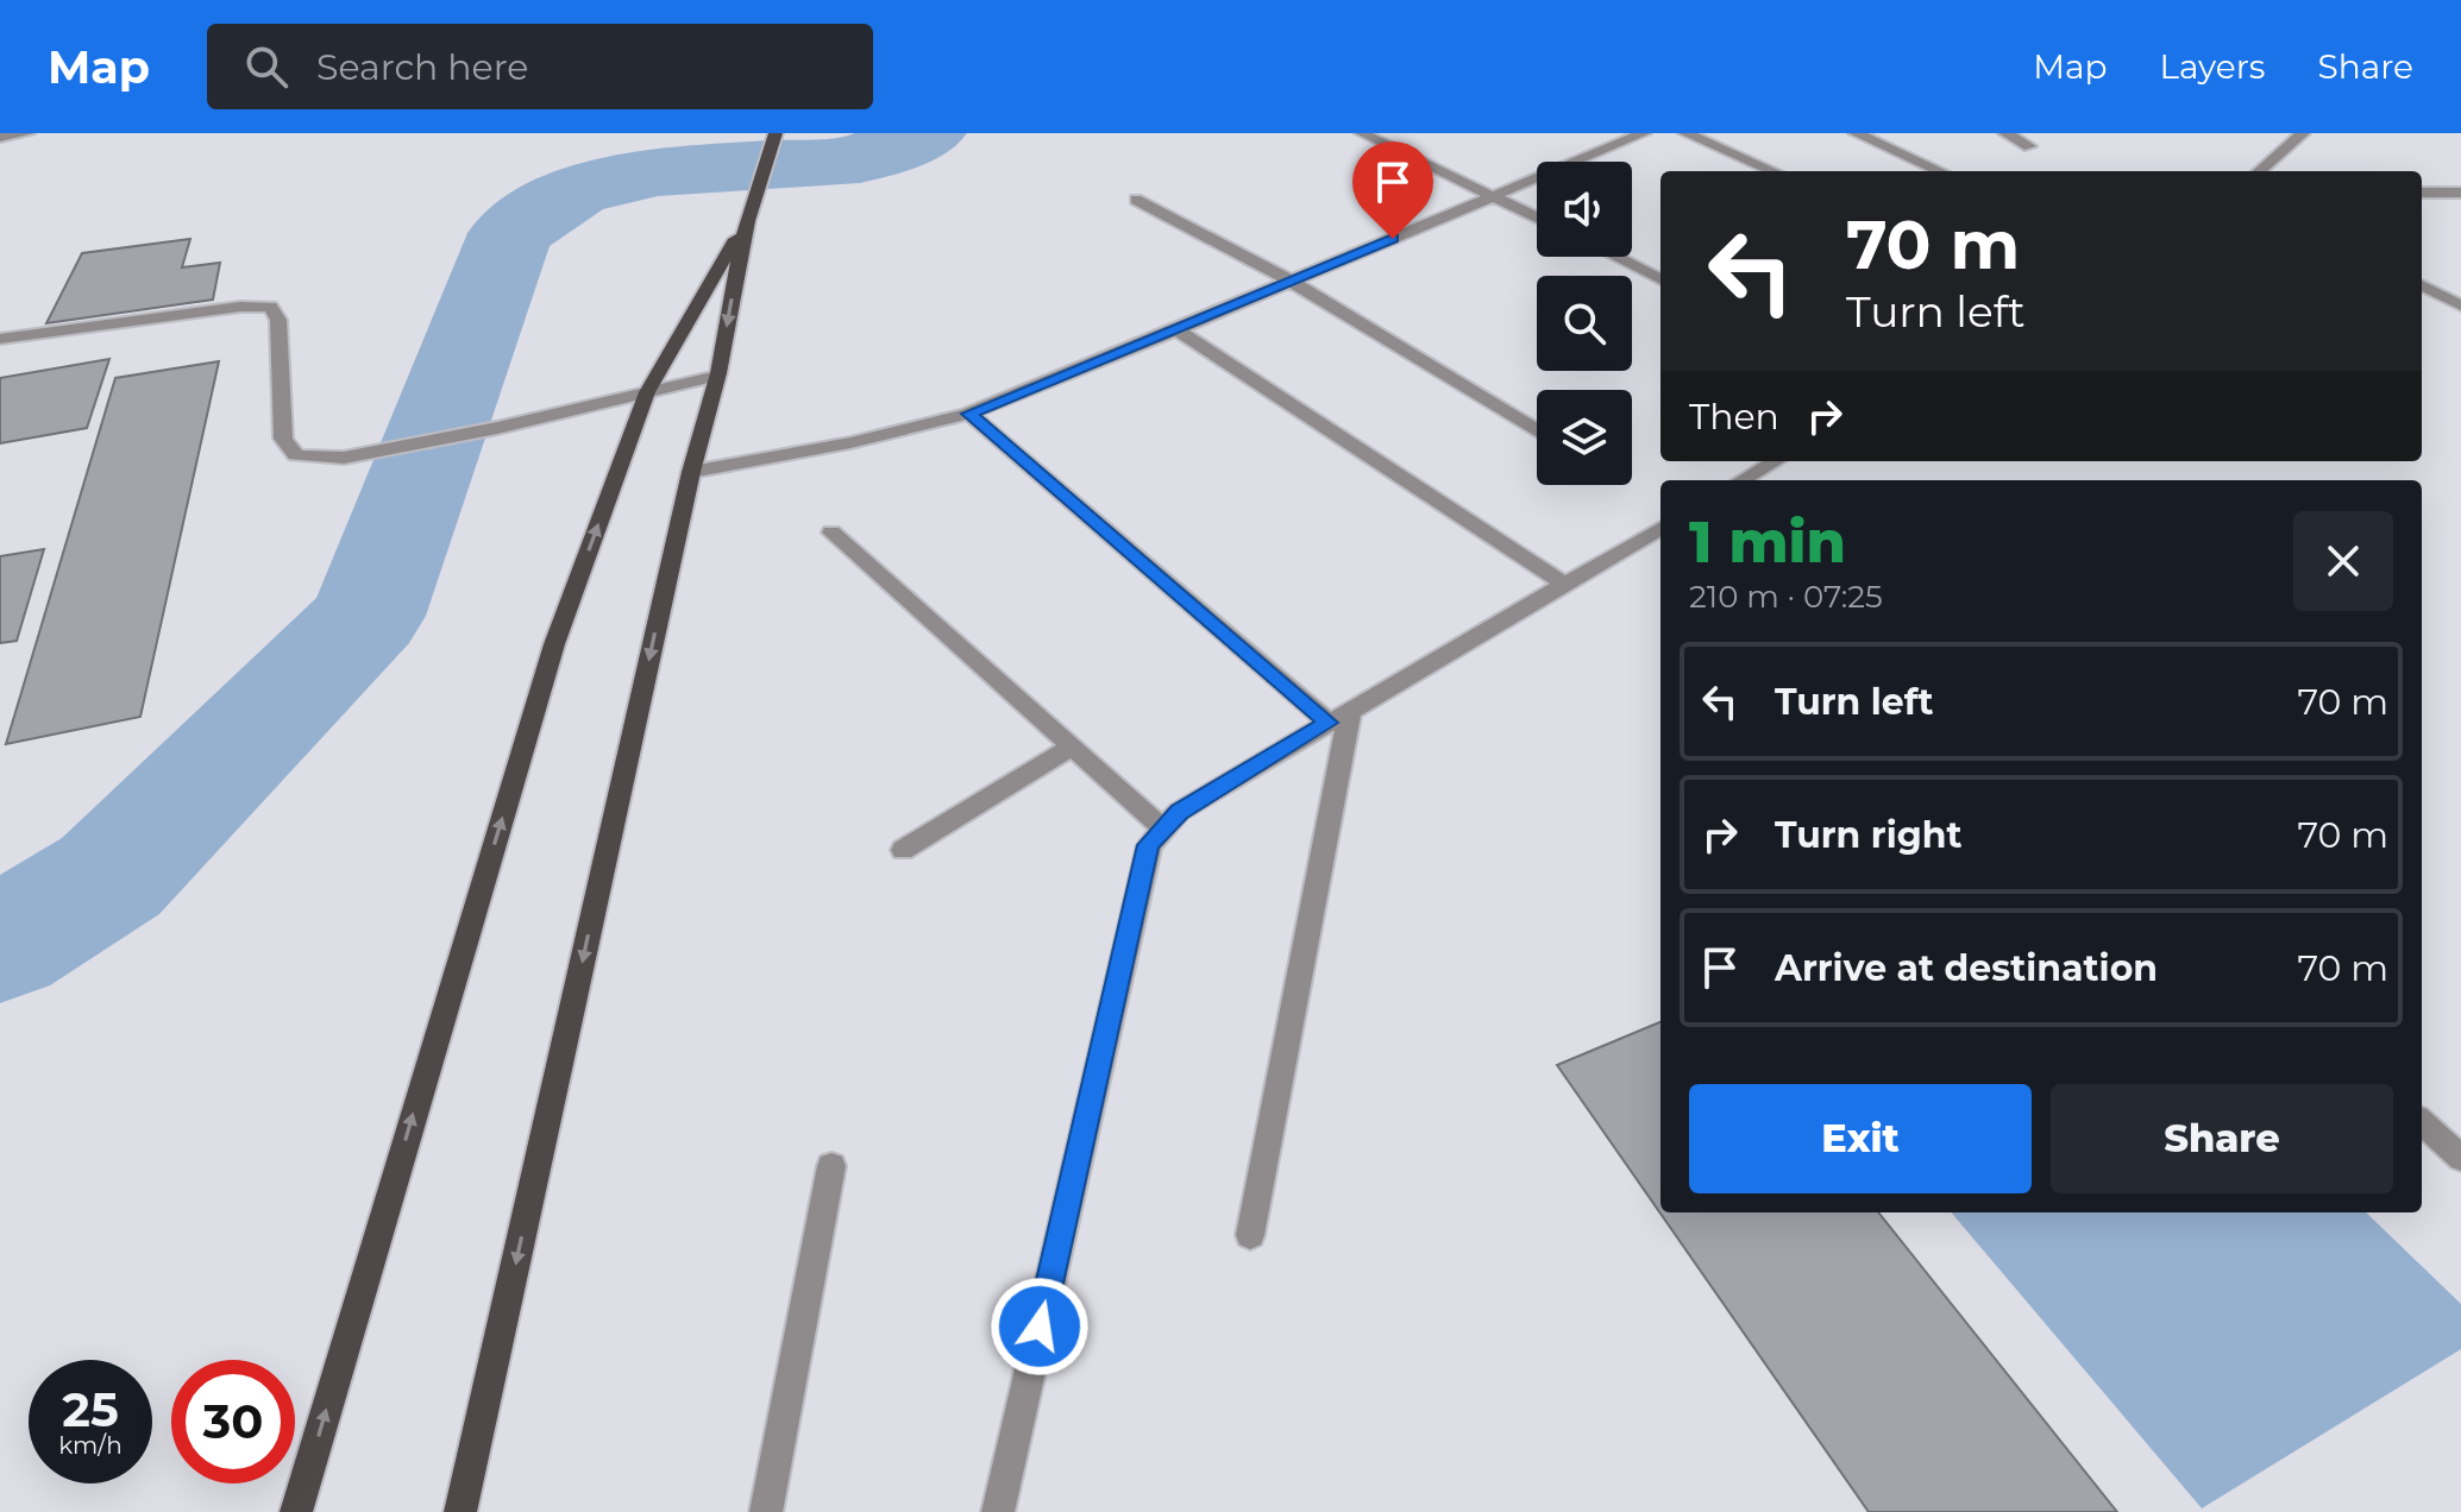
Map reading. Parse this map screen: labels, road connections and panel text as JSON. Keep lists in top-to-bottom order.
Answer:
{
  "page": {
    "header": "Map",
    "search": "Search here",
    "nav": ["Map", "Layers", "Share"],
    "turn": ["70 m", "Turn left"],
    "then": "Then",
    "heading": ["1 min", "210 m · 07:25"],
    "list": [
      {
        "name": "Turn left",
        "value": "70 m"
      },
      {
        "name": "Turn right",
        "value": "70 m"
      },
      {
        "name": "Arrive at destination",
        "value": "70 m"
      }
    ],
    "buttons": ["Exit", "Share"],
    "speed": "25 km/h",
    "limit": "30"
  }
}
